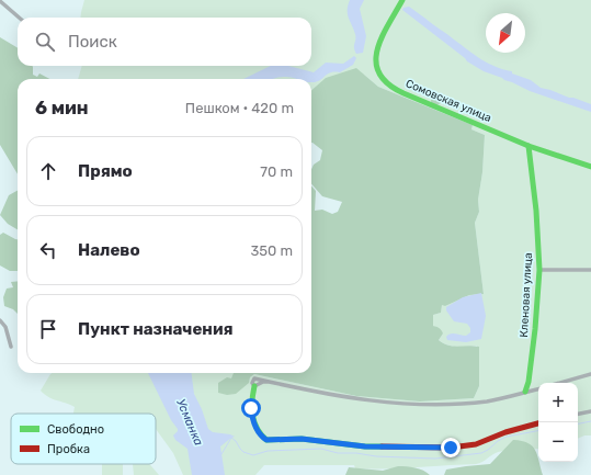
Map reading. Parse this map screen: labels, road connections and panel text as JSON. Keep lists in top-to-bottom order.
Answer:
{
  "streets": {
    "street": ["Сомовская улица", "Кленовая улица"]
  },
  "crossings": [
    ["Сомовская улица", "Кленовая улица"]
  ],
  "water": ["Усманка"],
  "legend": ["Свободно", "Пробка"],
  "north": "bottom left",
  "page": {
    "search": "Поиск",
    "heading": ["6 мин", "Пешком · 420 m"],
    "list": [
      ["Прямо", "70 m"],
      ["Налево", "350 m"],
      "Пункт назначения"
    ],
    "map_buttons": ["+", "−"]
  }
}
